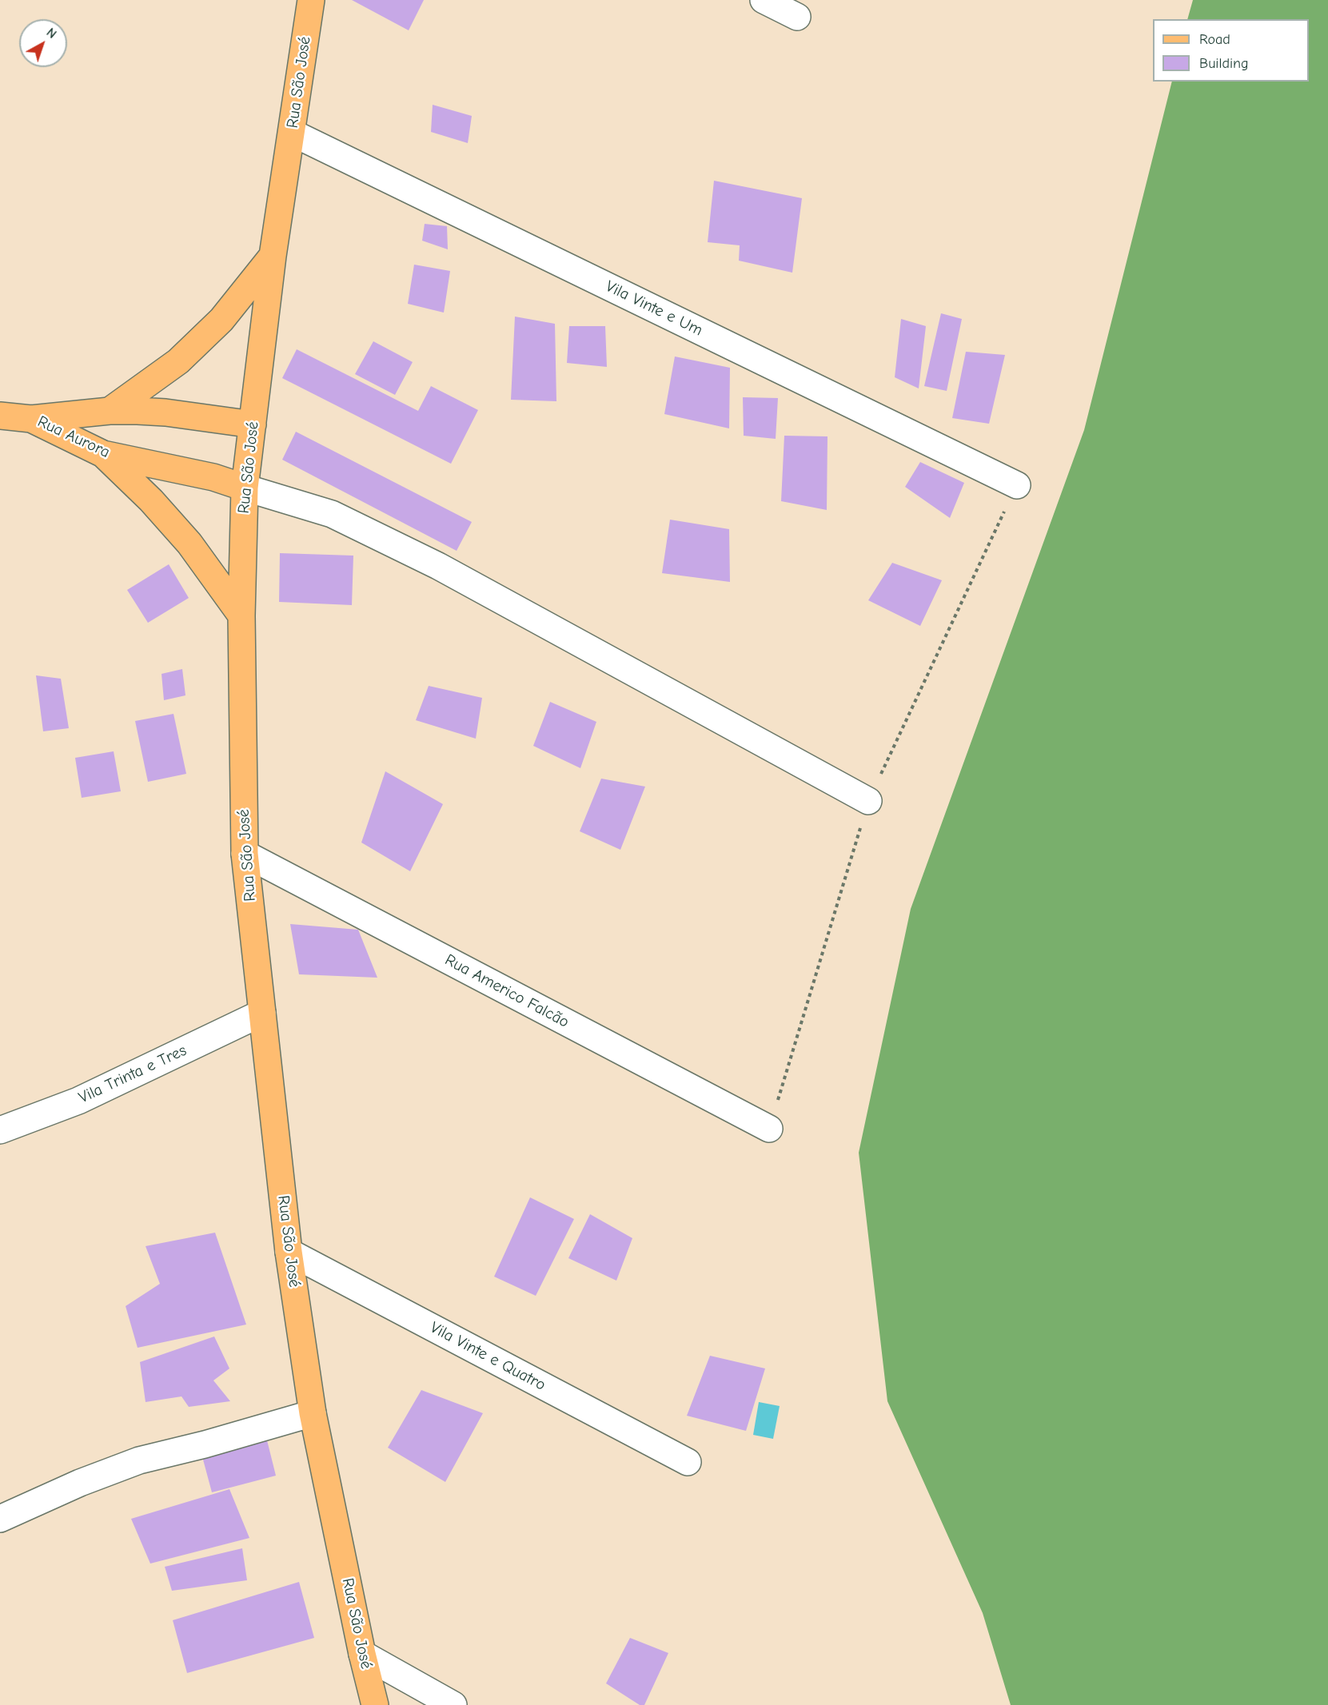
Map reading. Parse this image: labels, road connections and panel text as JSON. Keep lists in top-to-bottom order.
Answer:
{
  "streets": {
    "main road": ["Rua São José", "Rua Aurora"],
    "street": [
      "Vila Vinte e Um",
      "Rua Americo Falcão",
      "Vila Trinta e Tres",
      "Vila Vinte e Quatro"
    ]
  },
  "crossings": [
    ["Rua São José", "Vila Vinte e Um"],
    ["Rua São José", "Rua Aurora"],
    ["Rua São José", "Rua Americo Falcão"],
    ["Rua São José", "Vila Trinta e Tres"],
    ["Rua São José", "Vila Vinte e Quatro"]
  ],
  "legend": ["Road", "Building"],
  "north": "top right"
}
